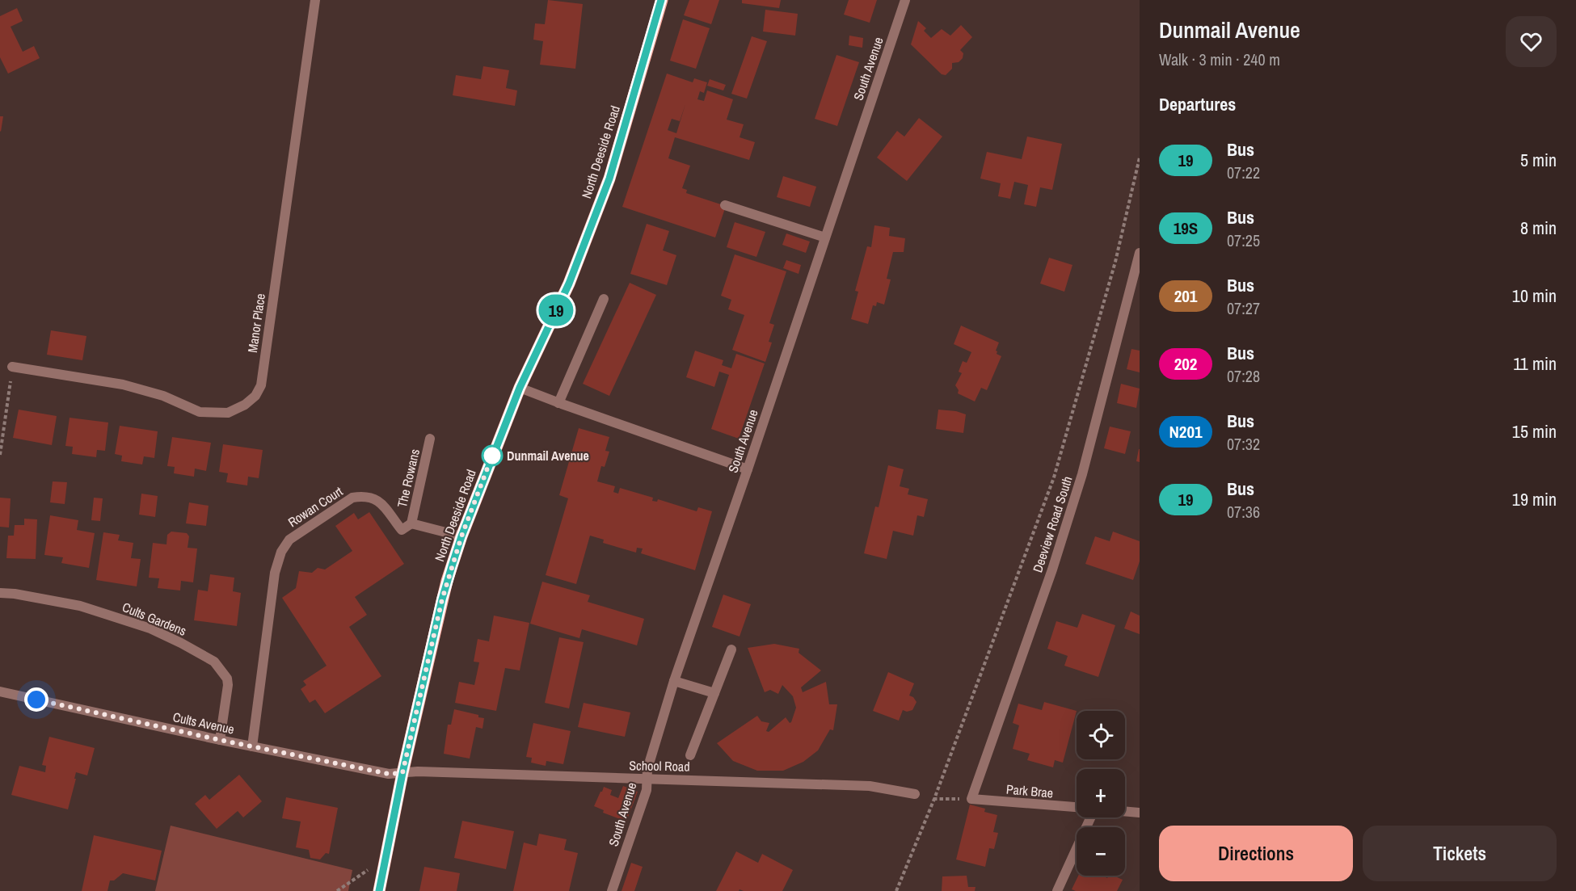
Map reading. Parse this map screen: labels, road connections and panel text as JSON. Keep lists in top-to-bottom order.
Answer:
{
  "streets": {
    "main road": ["North Deeside Road"],
    "street": [
      "South Avenue",
      "Manor Place",
      "The Rowans",
      "Rowan Court",
      "Deeview Road South",
      "Cults Gardens",
      "Cults Avenue",
      "School Road",
      "Park Brae"
    ]
  },
  "crossings": [
    ["South Avenue", "School Road"],
    ["North Deeside Road", "Rowan Court"],
    ["North Deeside Road", "Cults Avenue"],
    ["North Deeside Road", "School Road"],
    ["The Rowans", "Rowan Court"],
    ["Rowan Court", "Cults Avenue"],
    ["Deeview Road South", "Park Brae"],
    ["Cults Gardens", "Cults Avenue"],
    ["Cults Avenue", "School Road"]
  ],
  "places": ["Dunmail Avenue"],
  "lines": ["bus line 19"],
  "page": {
    "on_map": "19",
    "heading": [
      ["Dunmail Avenue", "Walk · 3 min · 240 m"],
      "Departures"
    ],
    "list": [
      {
        "mark": "19",
        "name": "Bus",
        "note": "07:22",
        "value": "5 min"
      },
      {
        "mark": "19S",
        "name": "Bus",
        "note": "07:25",
        "value": "8 min"
      },
      {
        "mark": "201",
        "name": "Bus",
        "note": "07:27",
        "value": "10 min"
      },
      {
        "mark": "202",
        "name": "Bus",
        "note": "07:28",
        "value": "11 min"
      },
      {
        "mark": "N201",
        "name": "Bus",
        "note": "07:32",
        "value": "15 min"
      },
      {
        "mark": "19",
        "name": "Bus",
        "note": "07:36",
        "value": "19 min"
      }
    ],
    "map_buttons": ["+", "−"],
    "buttons": ["Directions", "Tickets"]
  }
}
